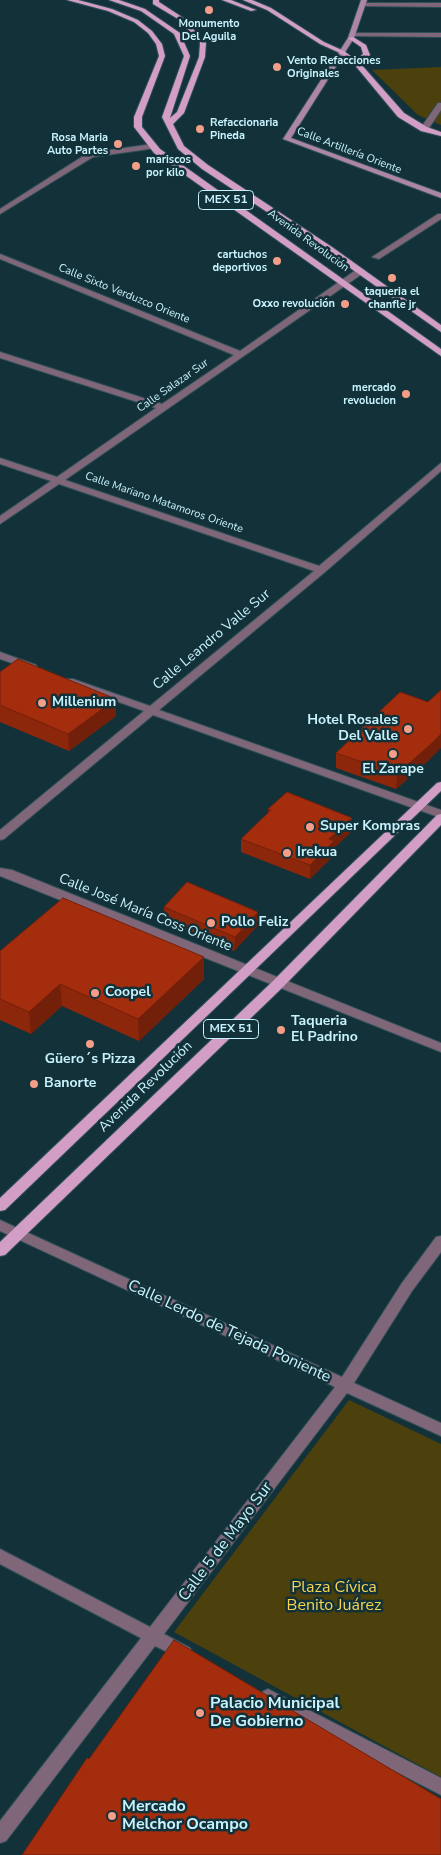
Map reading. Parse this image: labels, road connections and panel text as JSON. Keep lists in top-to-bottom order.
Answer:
{
  "streets": {
    "main road": ["MEX 51", "Avenida Revolución"],
    "street": [
      "Calle Artillería Oriente",
      "Calle Sixto Verduzco Oriente",
      "Calle Salazar Sur",
      "Calle Mariano Matamoros Oriente",
      "Calle Leandro Valle Sur",
      "Calle José María Coss Oriente",
      "Calle Lerdo de Tejada Poniente",
      "Calle 5 de Mayo Sur"
    ]
  },
  "crossings": [
    ["Avenida Revolución", "Calle Salazar Sur"],
    ["Avenida Revolución", "Calle José María Coss Oriente"],
    ["Avenida Revolución", "Calle Lerdo de Tejada Poniente"],
    ["Calle Sixto Verduzco Oriente", "Calle Salazar Sur"],
    ["Calle Salazar Sur", "Calle Mariano Matamoros Oriente"],
    ["Calle Mariano Matamoros Oriente", "Calle Leandro Valle Sur"],
    ["Calle Lerdo de Tejada Poniente", "Calle 5 de Mayo Sur"]
  ],
  "parks": ["Plaza Cívica Benito Juárez"],
  "places": [
    "Monumento Del Aguila",
    "Vento Refacciones Originales",
    "Refaccionaria Pineda",
    "Rosa Maria Auto Partes",
    "mariscos por kilo",
    "cartuchos deportivos",
    "taqueria el chanfle jr",
    "Oxxo revolución",
    "mercado revolucion",
    "Millenium",
    "Hotel Rosales Del Valle",
    "El Zarape",
    "Super Kompras",
    "Irekua",
    "Pollo Feliz",
    "Coopel",
    "Taqueria El Padrino",
    "Güero´s Pizza",
    "Banorte",
    "Palacio Municipal De Gobierno",
    "Mercado Melchor Ocampo"
  ]
}
